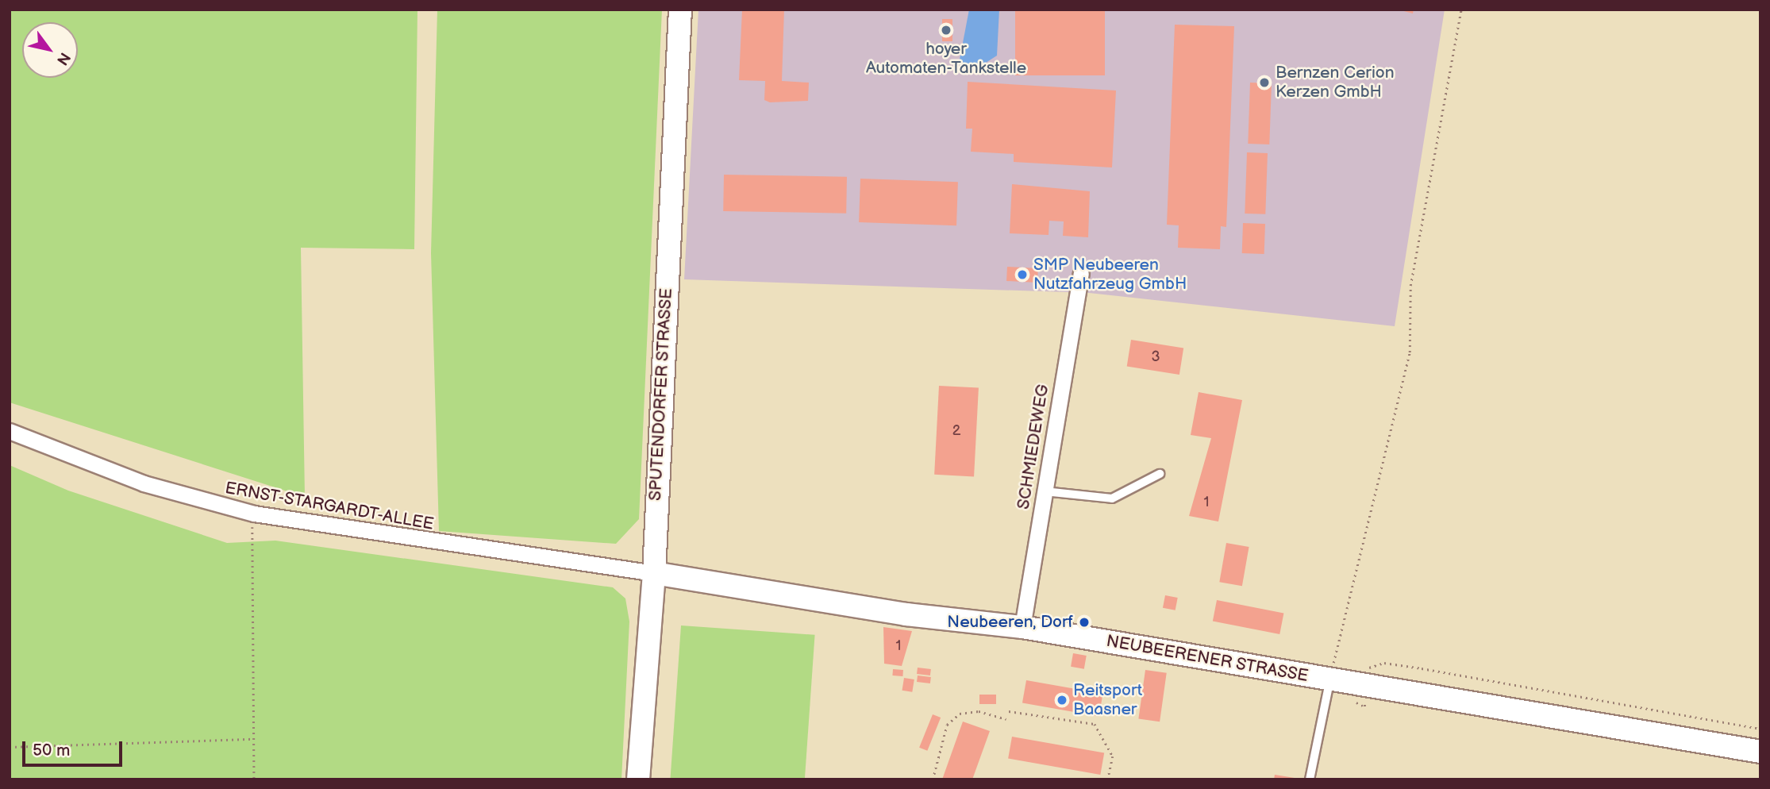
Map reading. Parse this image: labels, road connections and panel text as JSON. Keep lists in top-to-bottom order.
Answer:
{
  "streets": {
    "main road": ["SPUTENDORFER STRASSE", "NEUBEERENER STRASSE"],
    "street": ["SCHMIEDEWEG", "ERNST-STARGARDT-ALLEE"]
  },
  "crossings": [
    ["SPUTENDORFER STRASSE", "ERNST-STARGARDT-ALLEE"],
    ["SPUTENDORFER STRASSE", "NEUBEERENER STRASSE"],
    ["SCHMIEDEWEG", "NEUBEERENER STRASSE"],
    ["ERNST-STARGARDT-ALLEE", "NEUBEERENER STRASSE"]
  ],
  "places": [
    "hoyer Automaten-Tankstelle",
    "Bernzen Cerion Kerzen GmbH",
    "SMP Neubeeren Nutzfahrzeug GmbH",
    "Neubeeren, Dorf",
    "Reitsport Baasner"
  ],
  "house_numbers": [
    "3",
    "2",
    "1",
    "1"
  ],
  "scale_bar": "50 m",
  "north": "bottom right"
}
